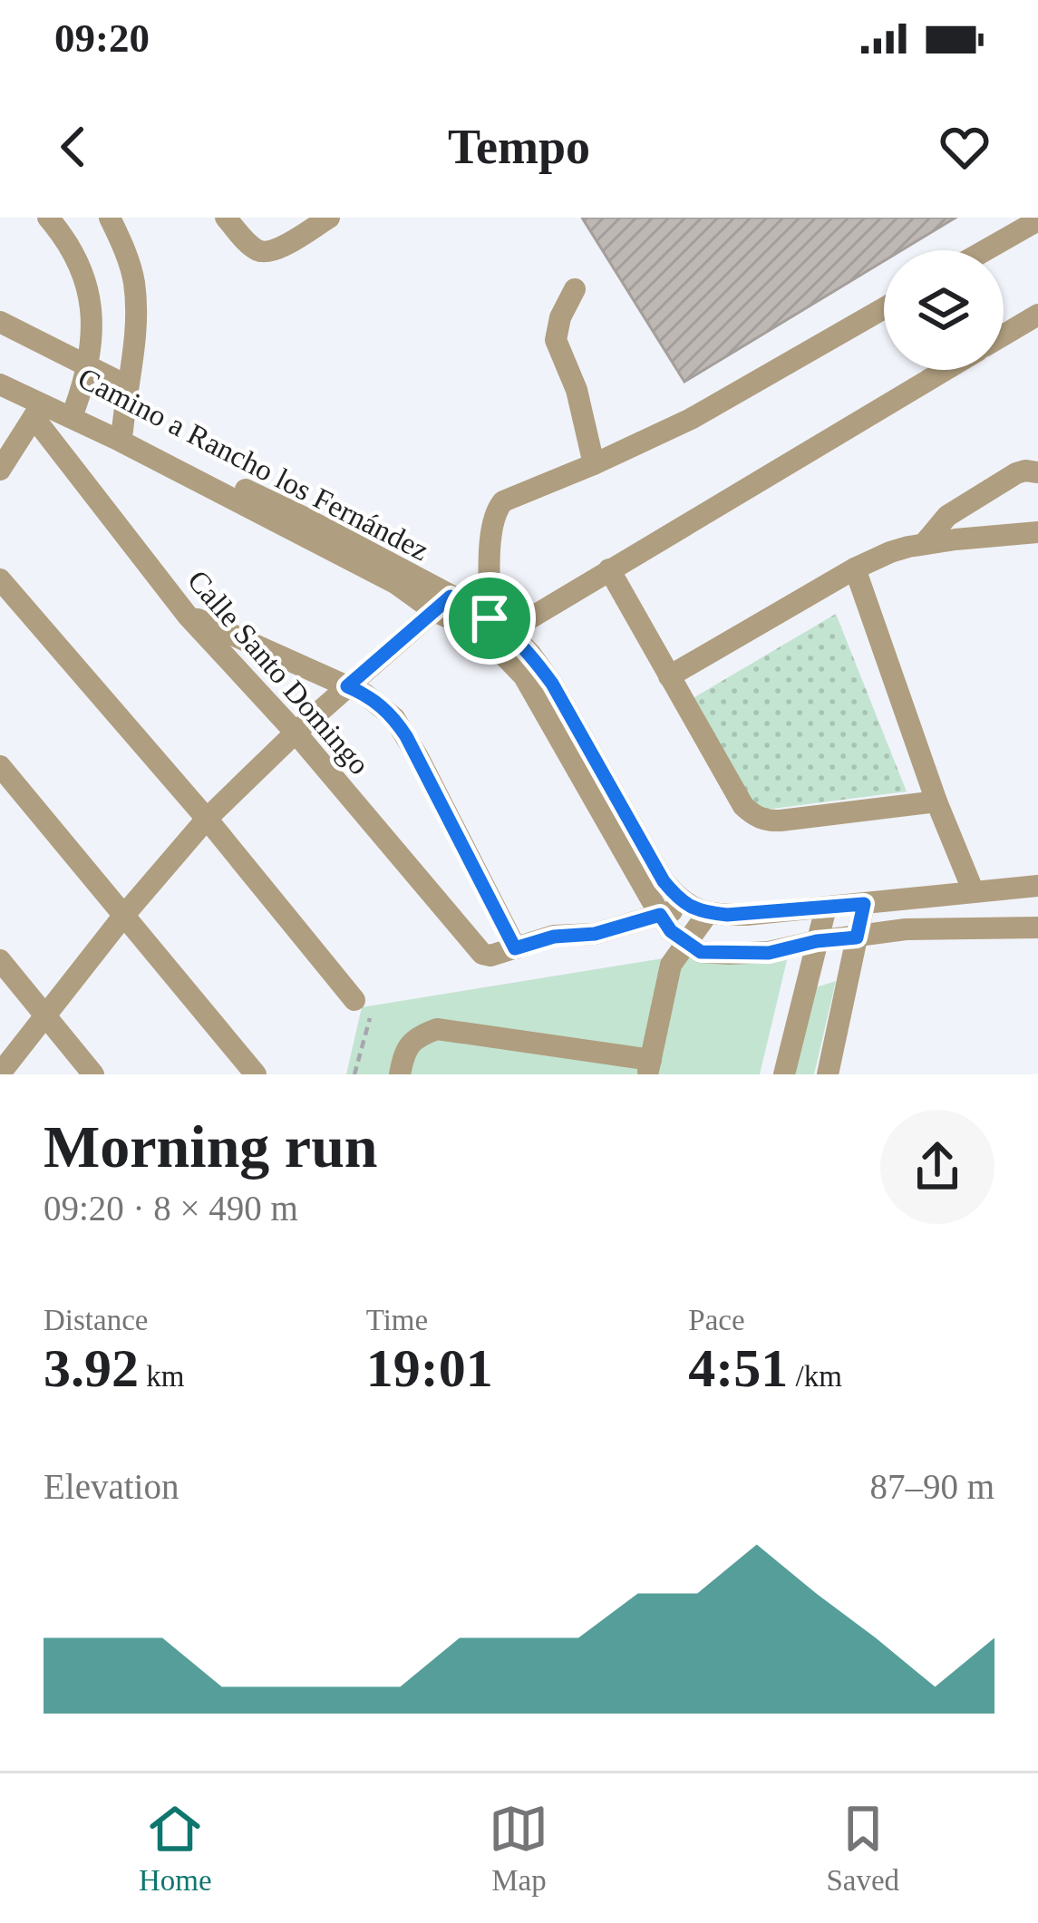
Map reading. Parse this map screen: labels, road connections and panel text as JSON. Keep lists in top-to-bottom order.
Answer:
{
  "streets": {
    "street": ["Camino a Rancho los Fernández", "Calle Santo Domingo"]
  },
  "crossings": [
    ["Camino a Rancho los Fernández", "Calle Santo Domingo"]
  ],
  "page": {
    "status": "09:20",
    "header": "Tempo",
    "heading": ["Morning run", "09:20 · 8 × 490 m"],
    "stats": [
      ["Distance", "3.92 km"],
      ["Time", "19:01"],
      ["Pace", "4:51 /km"]
    ],
    "chart": ["Elevation", "87–90 m"],
    "tabs": ["Home", "Map", "Saved"]
  }
}
